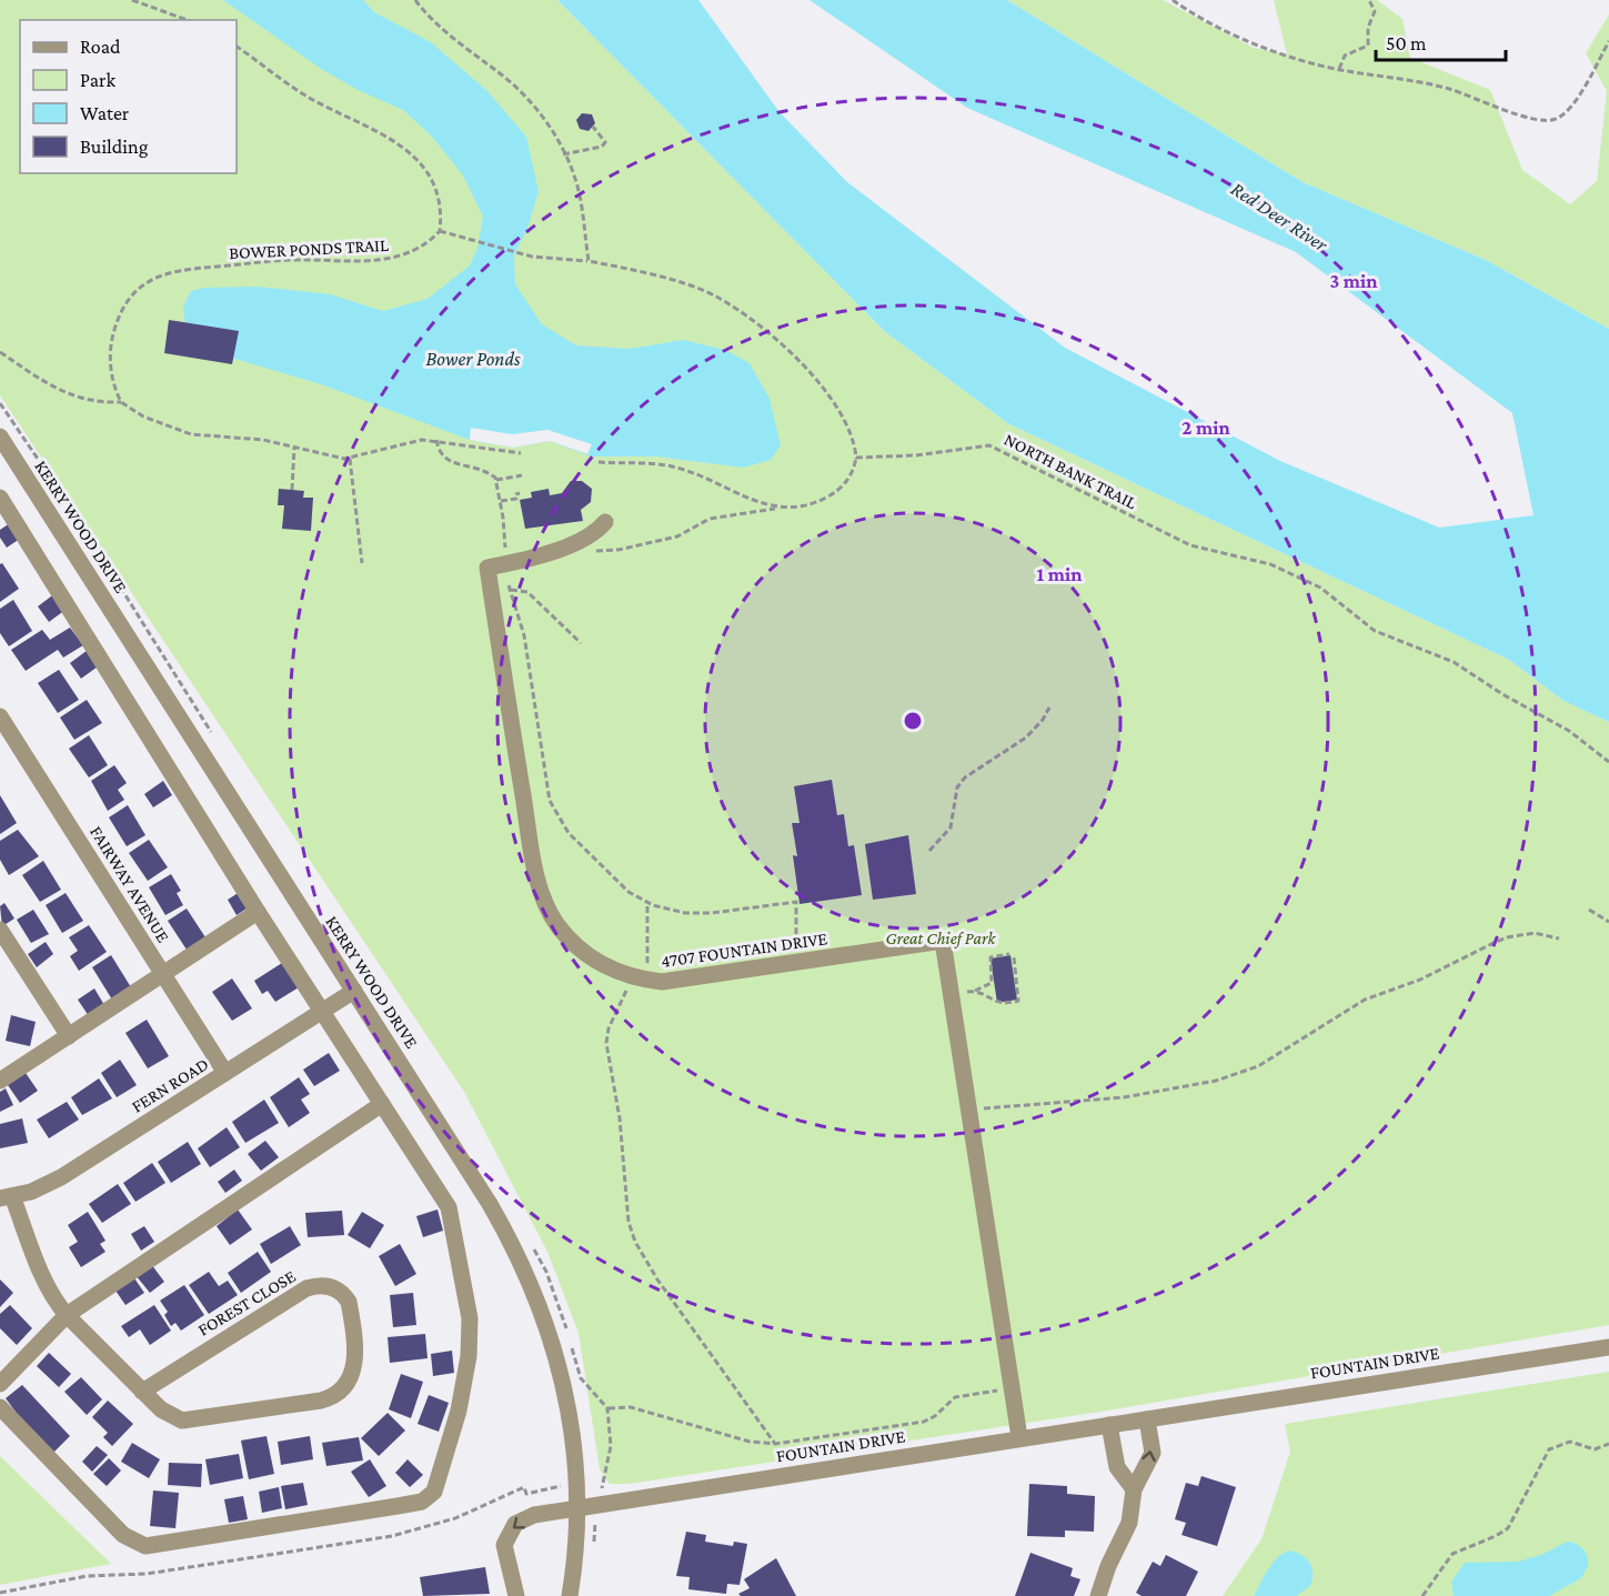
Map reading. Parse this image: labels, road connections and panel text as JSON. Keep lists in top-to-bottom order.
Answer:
{
  "streets": {
    "street": [
      "KERRY WOOD DRIVE",
      "FAIRWAY AVENUE",
      "4707 FOUNTAIN DRIVE",
      "FERN ROAD",
      "FOREST CLOSE",
      "FOUNTAIN DRIVE"
    ],
    "path": ["BOWER PONDS TRAIL", "NORTH BANK TRAIL"]
  },
  "crossings": [
    ["KERRY WOOD DRIVE", "FERN ROAD"],
    ["KERRY WOOD DRIVE", "FOUNTAIN DRIVE"],
    ["FAIRWAY AVENUE", "FERN ROAD"],
    ["4707 FOUNTAIN DRIVE", "FOUNTAIN DRIVE"],
    ["FERN ROAD", "FOREST CLOSE"]
  ],
  "water": ["Red Deer River", "Bower Ponds"],
  "parks": ["Great Chief Park"],
  "legend": [
    "Road",
    "Park",
    "Water",
    "Building"
  ],
  "scale_bar": "50 m",
  "rings": ["3 min", "2 min", "1 min"]
}
